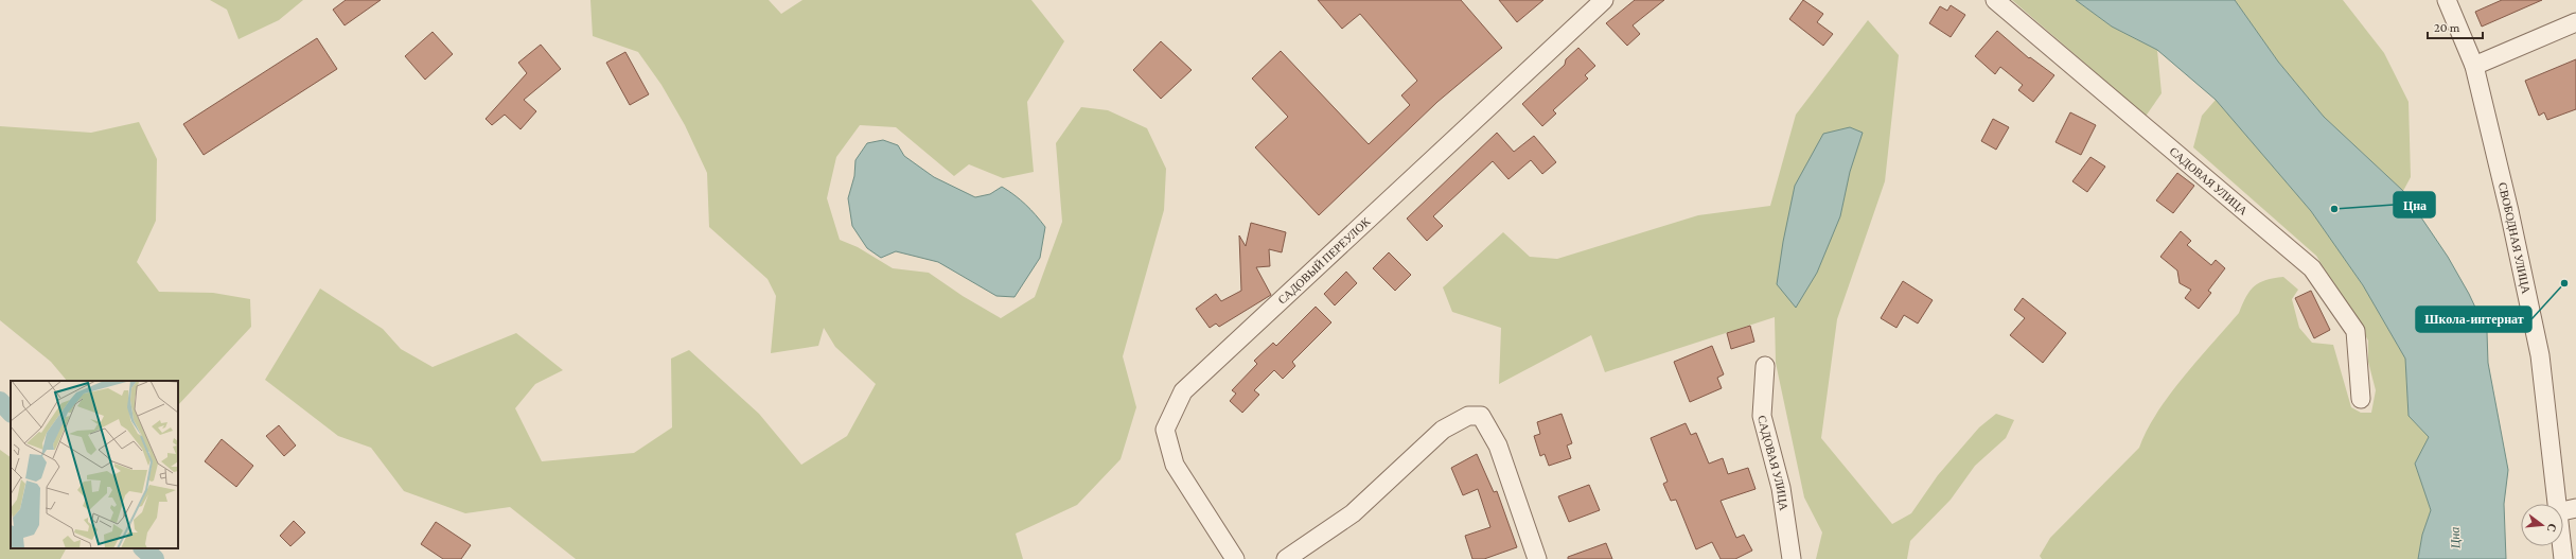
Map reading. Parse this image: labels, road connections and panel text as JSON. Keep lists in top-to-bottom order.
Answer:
{
  "streets": {
    "street": ["САДОВАЯ УЛИЦА", "СВОБОДНАЯ УЛИЦА", "САДОВЫЙ ПЕРЕУЛОК"]
  },
  "water": ["Цна"],
  "places": ["Цна", "Школа-интернат"],
  "scale_bar": "20 m",
  "north": "right"
}
